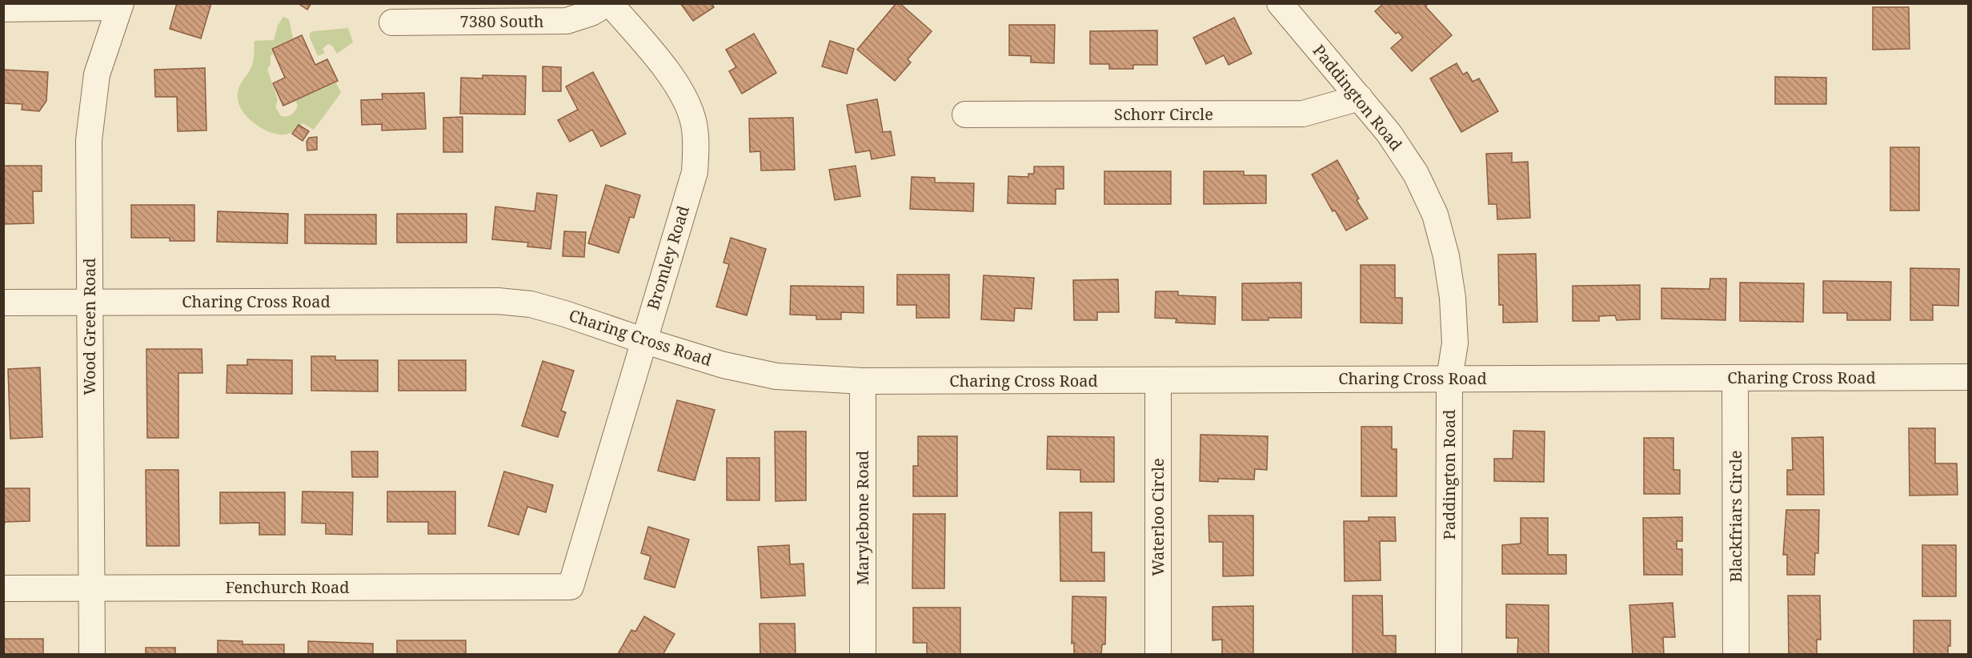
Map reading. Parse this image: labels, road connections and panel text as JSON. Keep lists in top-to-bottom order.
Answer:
{
  "streets": {
    "street": [
      "7380 South",
      "Paddington Road",
      "Schorr Circle",
      "Bromley Road",
      "Charing Cross Road",
      "Wood Green Road",
      "Blackfriars Circle",
      "Waterloo Circle",
      "Marylebone Road",
      "Fenchurch Road"
    ]
  },
  "crossings": [
    ["7380 South", "Bromley Road"],
    ["Paddington Road", "Schorr Circle"],
    ["Paddington Road", "Charing Cross Road"],
    ["Bromley Road", "Charing Cross Road"],
    ["Bromley Road", "Fenchurch Road"],
    ["Charing Cross Road", "Wood Green Road"],
    ["Charing Cross Road", "Blackfriars Circle"],
    ["Charing Cross Road", "Waterloo Circle"],
    ["Charing Cross Road", "Marylebone Road"],
    ["Wood Green Road", "Fenchurch Road"]
  ]
}
